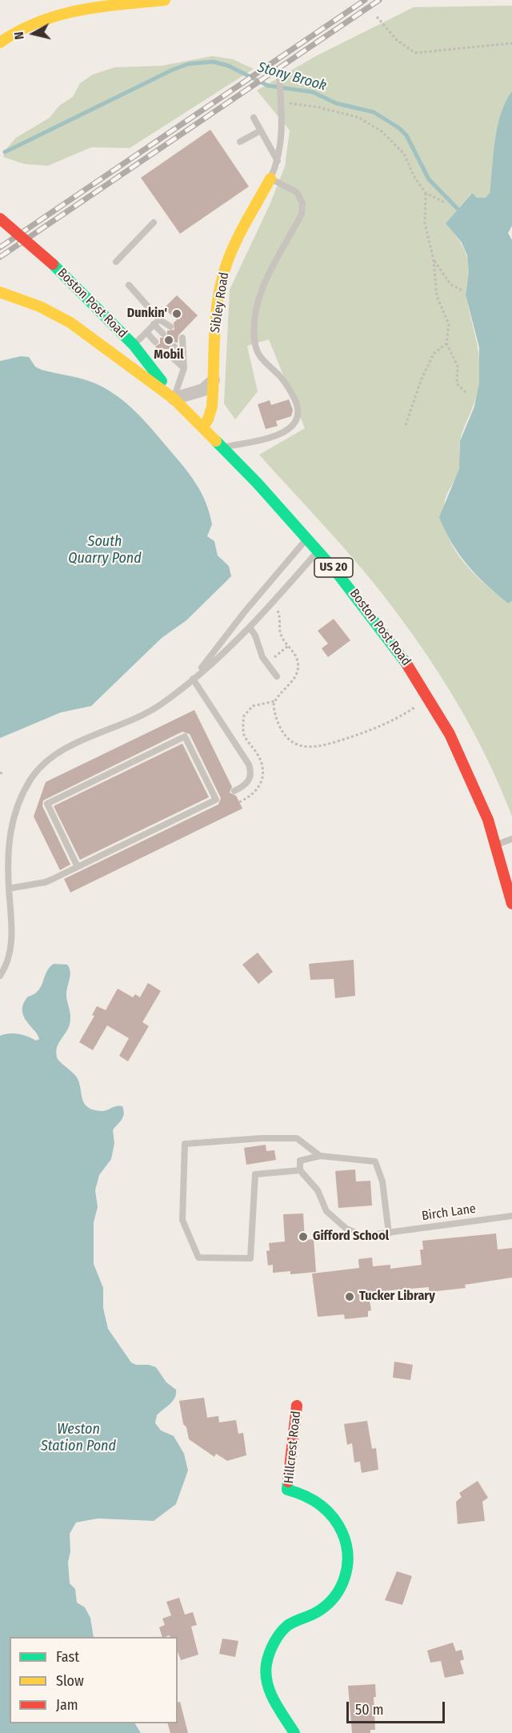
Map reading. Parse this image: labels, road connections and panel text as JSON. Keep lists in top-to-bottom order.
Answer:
{
  "streets": {
    "main road": [
      "Sibley Road",
      "Boston Post Road",
      "US 20",
      "Hillcrest Road"
    ],
    "lane": ["Birch Lane"]
  },
  "crossings": [
    ["Sibley Road", "Boston Post Road"]
  ],
  "water": ["Stony Brook", "South Quarry Pond", "Weston Station Pond"],
  "places": [
    "Dunkin'",
    "Mobil",
    "Gifford School",
    "Tucker Library"
  ],
  "legend": ["Fast", "Slow", "Jam"],
  "scale_bar": "50 m",
  "north": "left"
}
